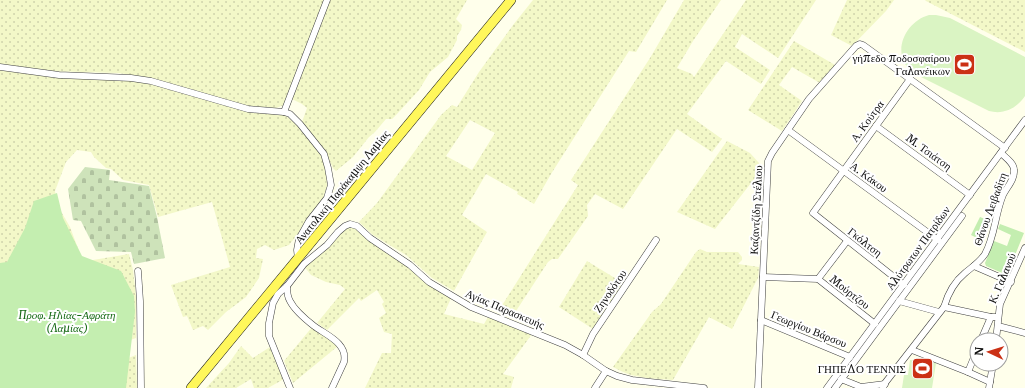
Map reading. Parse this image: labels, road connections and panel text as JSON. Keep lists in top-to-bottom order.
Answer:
{
  "streets": {
    "main road": ["Ανατολική Παράκαμψη Λαμίας"],
    "street": [
      "Α. Κούτρα",
      "Μ. Τσιάτση",
      "Α. Κάκου",
      "Θάνου Λειβαδίτη",
      "Καζαντζίδη Στέλιου",
      "Γκόλτση",
      "Αλύτρωτων Πατρίδων",
      "Κ. Γαλανού",
      "Ζηνοδότου",
      "Μούρτζου",
      "Αγίας Παρασκευής",
      "Γεωργίου Βάρσου"
    ]
  },
  "crossings": [
    ["Α. Κούτρα", "Μ. Τσιάτση"],
    ["Α. Κούτρα", "Α. Κάκου"],
    ["Α. Κούτρα", "Θάνου Λειβαδίτη"],
    ["Α. Κούτρα", "Γκόλτση"],
    ["Μ. Τσιάτση", "Αλύτρωτων Πατρίδων"],
    ["Α. Κάκου", "Καζαντζίδη Στέλιου"],
    ["Α. Κάκου", "Αλύτρωτων Πατρίδων"],
    ["Ανατολική Παράκαμψη Λαμίας", "Αγίας Παρασκευής"],
    ["Θάνου Λειβαδίτη", "Καζαντζίδη Στέλιου"],
    ["Θάνου Λειβαδίτη", "Αλύτρωτων Πατρίδων"],
    ["Καζαντζίδη Στέλιου", "Μούρτζου"],
    ["Καζαντζίδη Στέλιου", "Γεωργίου Βάρσου"],
    ["Γκόλτση", "Αλύτρωτων Πατρίδων"],
    ["Αλύτρωτων Πατρίδων", "Μούρτζου"],
    ["Αλύτρωτων Πατρίδων", "Γεωργίου Βάρσου"],
    ["Ζηνοδότου", "Αγίας Παρασκευής"]
  ],
  "parks": ["Προφ. Ηλίας-Αφράτη (Λαμίας)"],
  "places": {
    "sports": ["γήπεδο ποδοσφαίρου Γαλανέικων", "ΓΗΠΕΔΟ ΤΕΝΝΙΣ"]
  },
  "north": "left"
}
